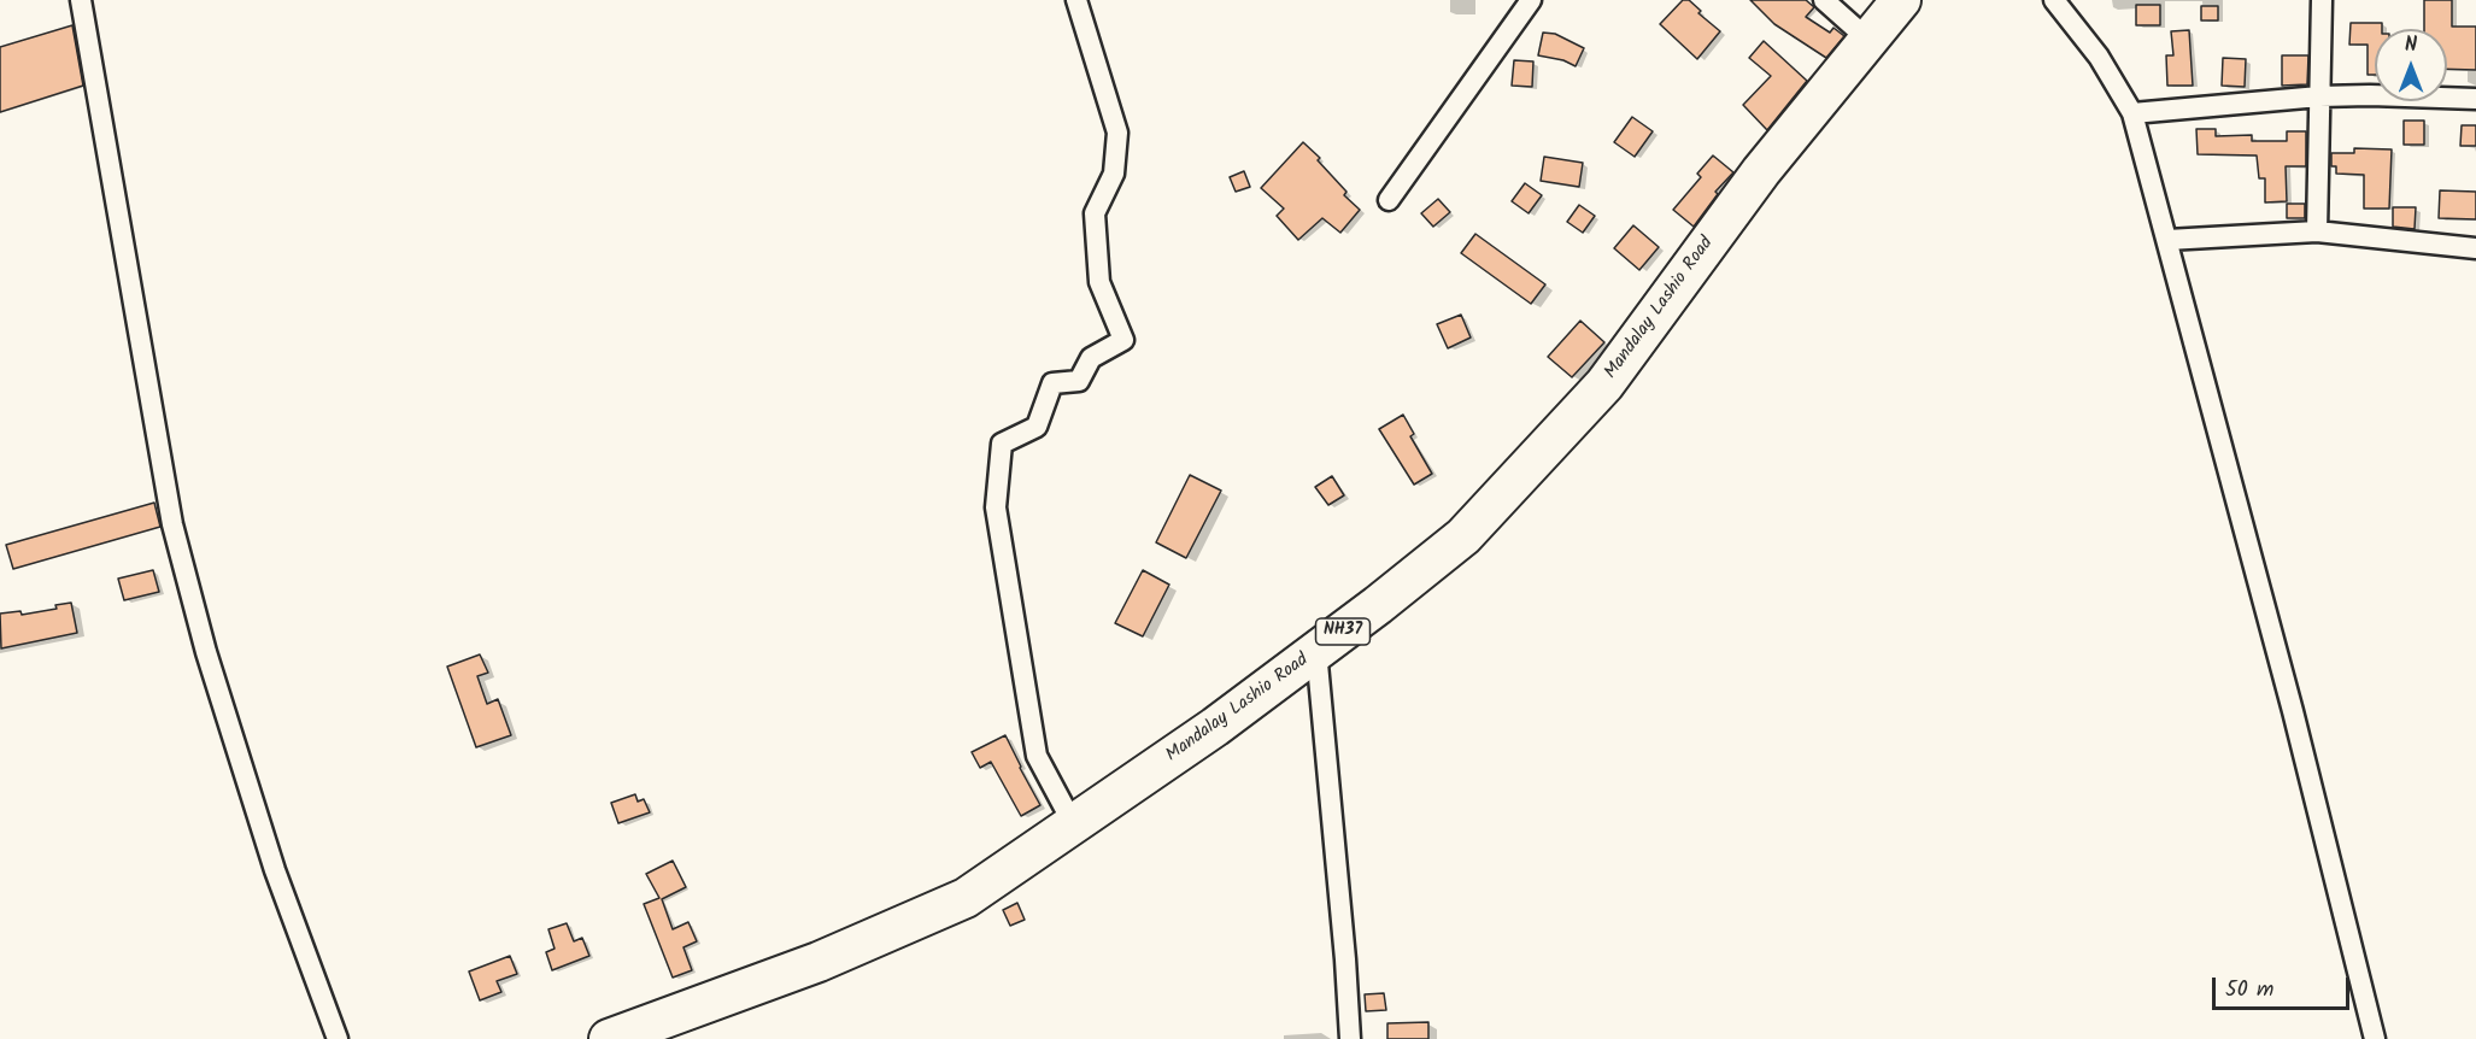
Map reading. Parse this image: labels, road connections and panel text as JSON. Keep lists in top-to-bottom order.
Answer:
{
  "streets": {
    "highway": ["Mandalay Lashio Road", "NH37"]
  },
  "scale_bar": "50 m",
  "north": "top"
}
